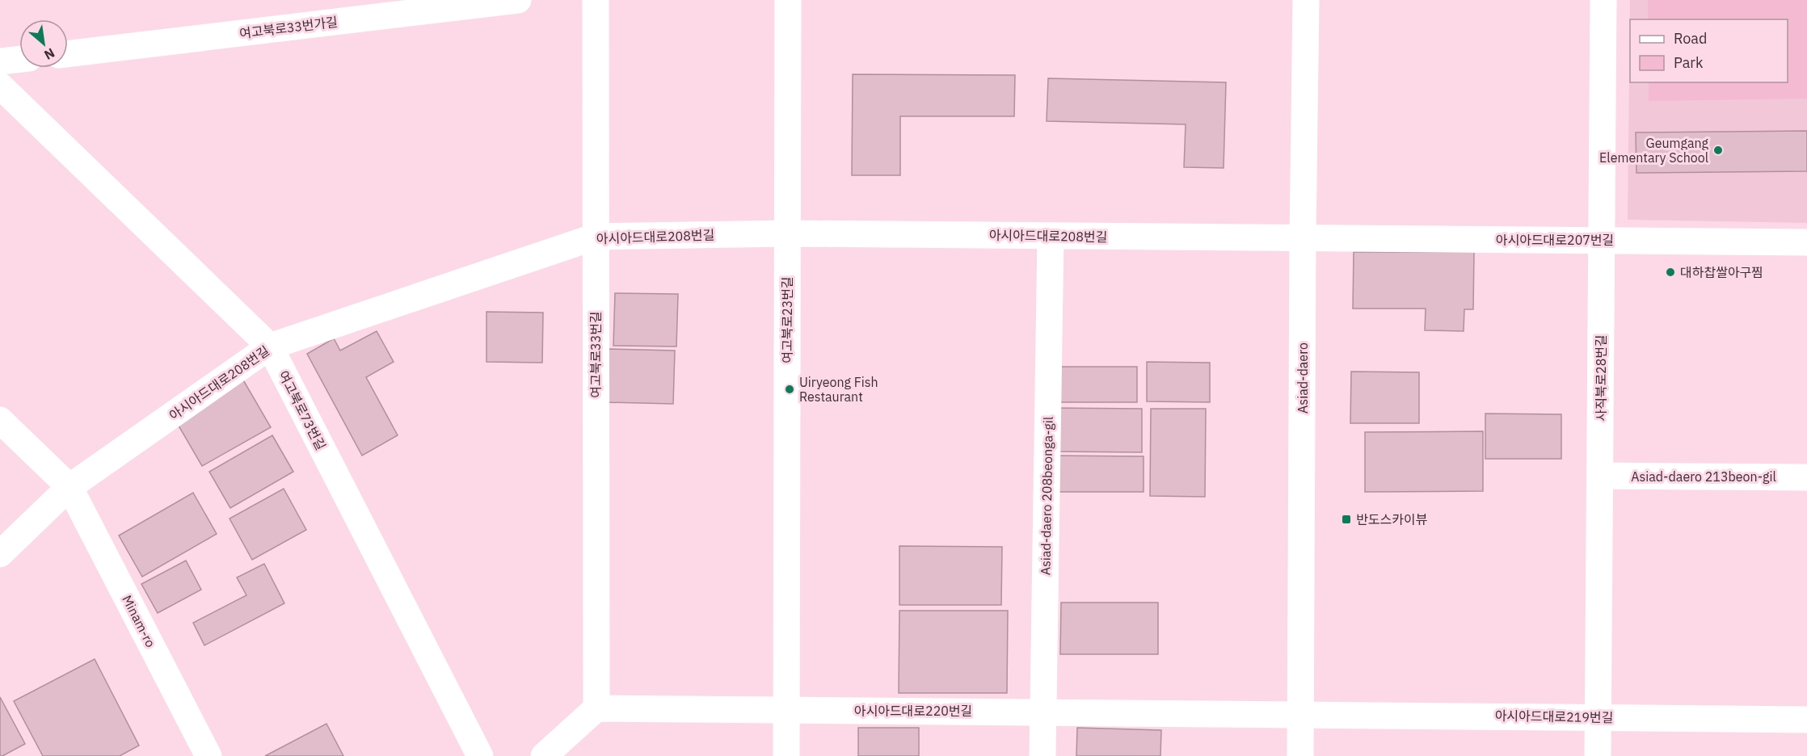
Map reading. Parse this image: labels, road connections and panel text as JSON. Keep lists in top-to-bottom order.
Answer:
{
  "streets": {
    "street": [
      "여고북로33번가길",
      "아시아드대로208번길",
      "아시아드대로207번길",
      "여고북로23번길",
      "여고북로33번길",
      "Asiad-daero",
      "사직북로28번길",
      "여고북로73번길",
      "Asiad-daero 213beon-gil",
      "Asiad-daero 208beonga-gil",
      "Minam-ro",
      "아시아드대로220번길",
      "아시아드대로219번길"
    ]
  },
  "crossings": [
    ["아시아드대로208번길", "아시아드대로207번길"],
    ["아시아드대로208번길", "여고북로23번길"],
    ["아시아드대로208번길", "여고북로33번길"],
    ["아시아드대로208번길", "Asiad-daero"],
    ["아시아드대로208번길", "여고북로73번길"],
    ["아시아드대로208번길", "Asiad-daero 208beonga-gil"],
    ["아시아드대로208번길", "Minam-ro"],
    ["아시아드대로207번길", "Asiad-daero"],
    ["아시아드대로207번길", "사직북로28번길"],
    ["여고북로23번길", "아시아드대로220번길"],
    ["여고북로33번길", "아시아드대로220번길"],
    ["Asiad-daero", "아시아드대로220번길"],
    ["Asiad-daero", "아시아드대로219번길"],
    ["사직북로28번길", "Asiad-daero 213beon-gil"],
    ["사직북로28번길", "아시아드대로219번길"],
    ["Asiad-daero 208beonga-gil", "아시아드대로220번길"],
    ["아시아드대로220번길", "아시아드대로219번길"]
  ],
  "places": {
    "other": ["Geumgang Elementary School", "대하찹쌀아구찜", "Uiryeong Fish Restaurant"],
    "transit": ["반도스카이뷰"]
  },
  "legend": ["Road", "Park"],
  "north": "bottom right"
}
